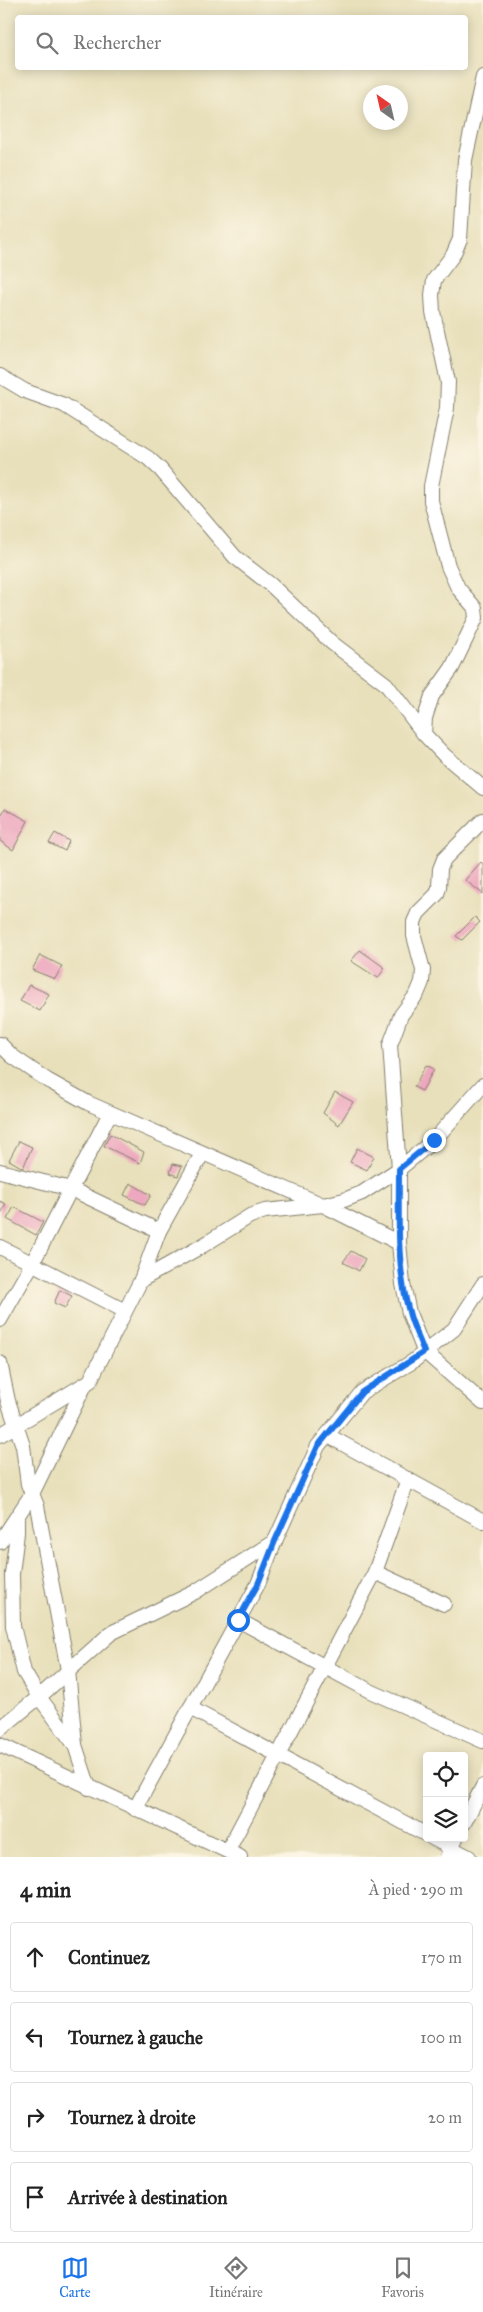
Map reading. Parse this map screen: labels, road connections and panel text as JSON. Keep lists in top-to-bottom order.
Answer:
{
  "north": "top left",
  "page": {
    "search": "Rechercher",
    "heading": ["4 min", "À pied · 290 m"],
    "list": [
      ["Continuez", "170 m"],
      ["Tournez à gauche", "100 m"],
      ["Tournez à droite", "20 m"],
      "Arrivée à destination"
    ],
    "nav": ["Carte", "Itinéraire", "Favoris"]
  }
}
